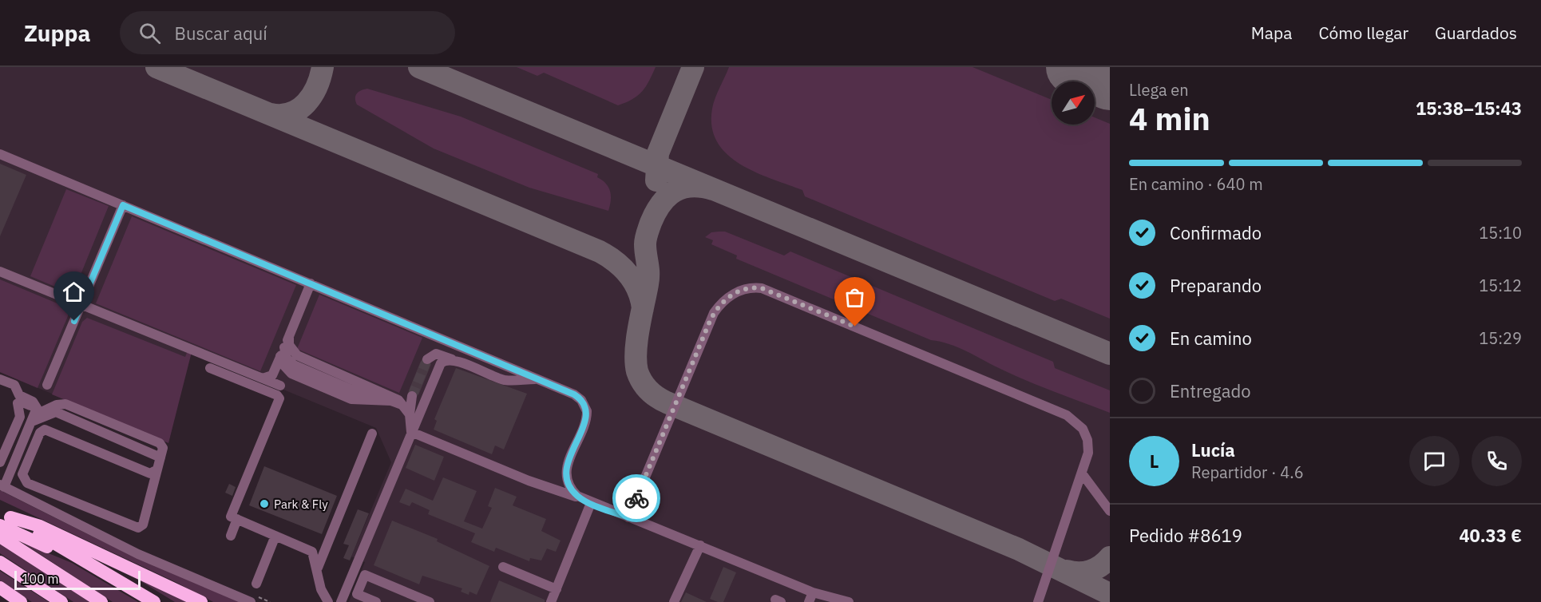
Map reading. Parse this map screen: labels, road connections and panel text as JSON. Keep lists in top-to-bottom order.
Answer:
{
  "places": ["Park & Fly"],
  "scale_bar": "100 m",
  "north": "top right",
  "page": {
    "header": "Zuppa",
    "search": "Buscar aquí",
    "nav": ["Mapa", "Cómo llegar", "Guardados"],
    "heading": ["4 min", "Llega en", "15:38–15:43"],
    "panel": [
      "Lucía",
      "Repartidor · 4.6",
      "Pedido #8619",
      "40.33 €"
    ],
    "bar": "En camino · 640 m",
    "list": [
      ["Confirmado", "15:10"],
      ["Preparando", "15:12"],
      ["En camino", "15:29"],
      "Entregado"
    ],
    "round": "L",
    "scale": "100 m"
  }
}
